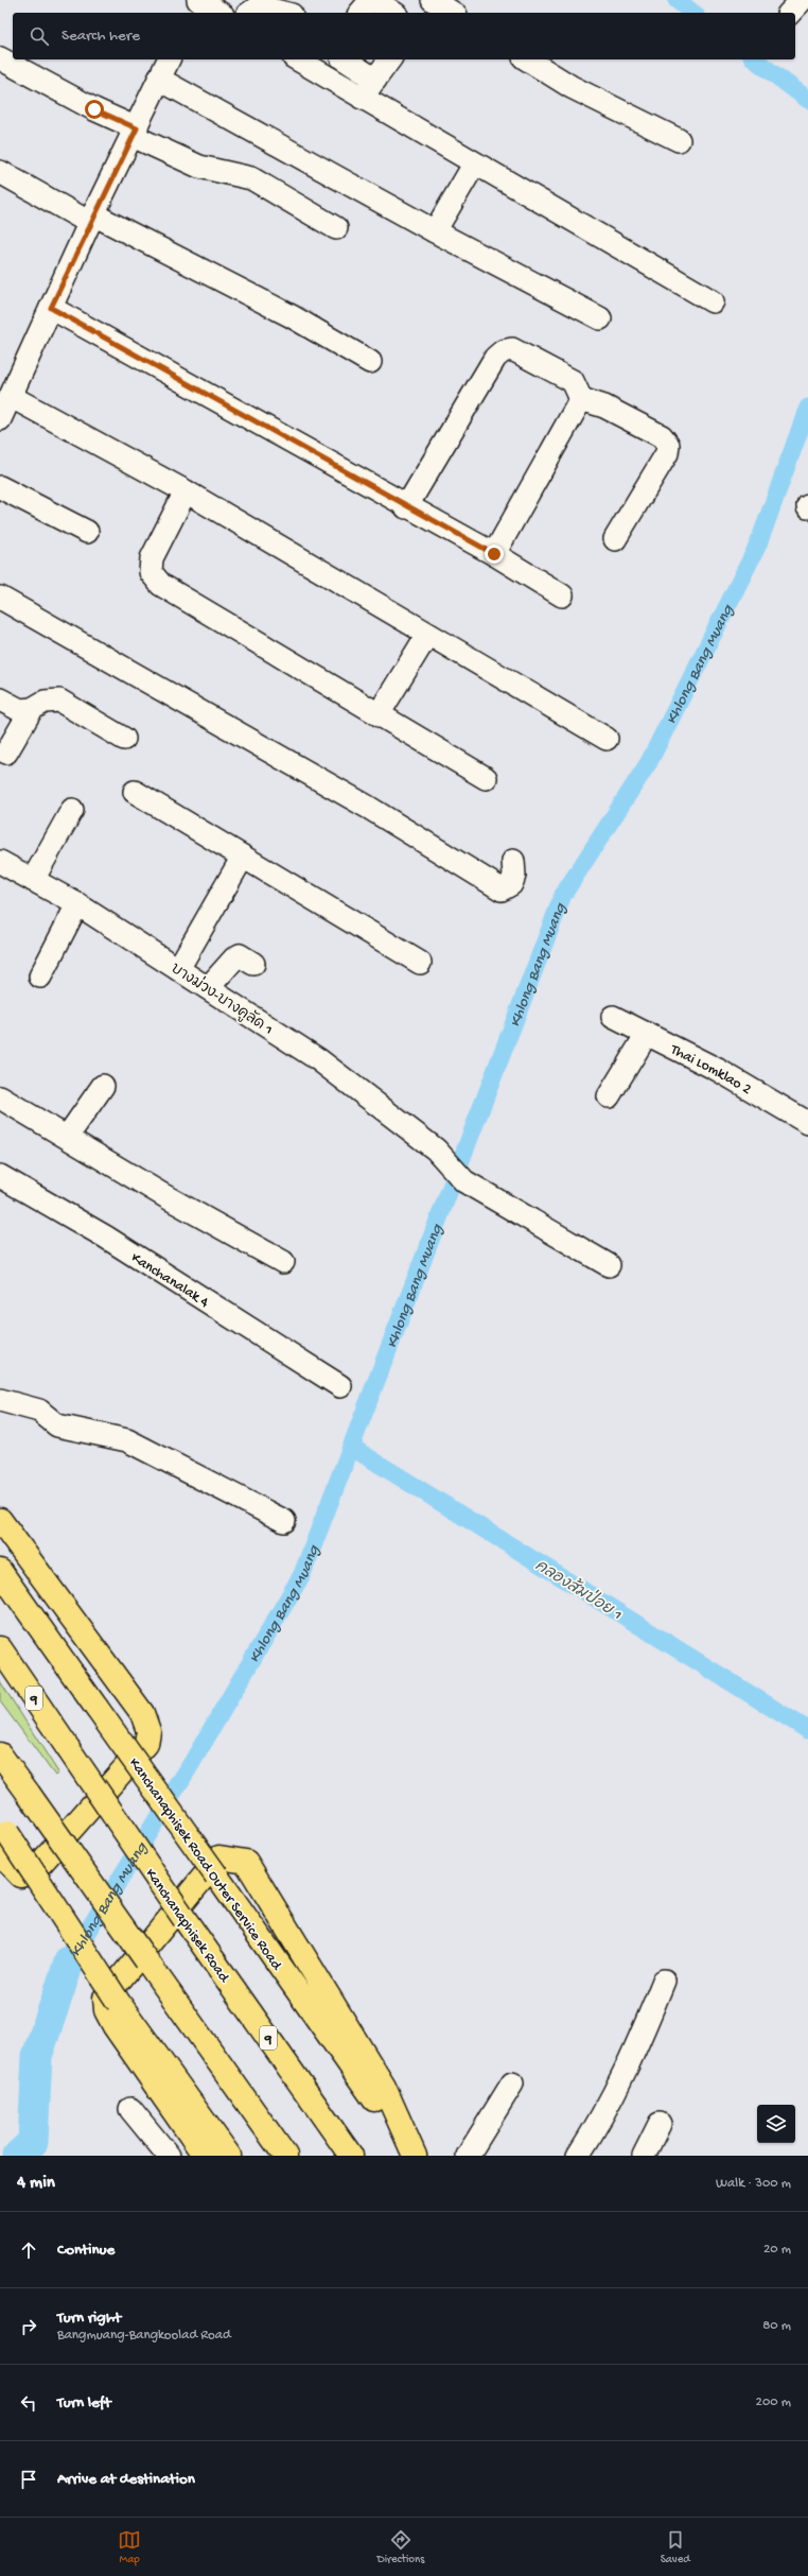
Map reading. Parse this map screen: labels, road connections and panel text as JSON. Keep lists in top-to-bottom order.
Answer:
{
  "streets": {
    "main road": ["9", "Kanchanaphisek Road Outer Service Road", "Kanchanaphisek Road"],
    "street": ["บางม่วง-บางคูลัด 1", "Thai Lomklao 2", "Kanchanalak 4"]
  },
  "water": ["Khlong Bang Muang", "คลองส้มป่อย 1"],
  "page": {
    "search": "Search here",
    "heading": ["4 min", "Walk · 300 m"],
    "list": [
      ["Continue", "20 m"],
      ["Turn right", "Bangmuang-Bangkoolad Road", "80 m"],
      ["Turn left", "200 m"],
      "Arrive at destination"
    ],
    "nav": ["Map", "Directions", "Saved"]
  }
}
